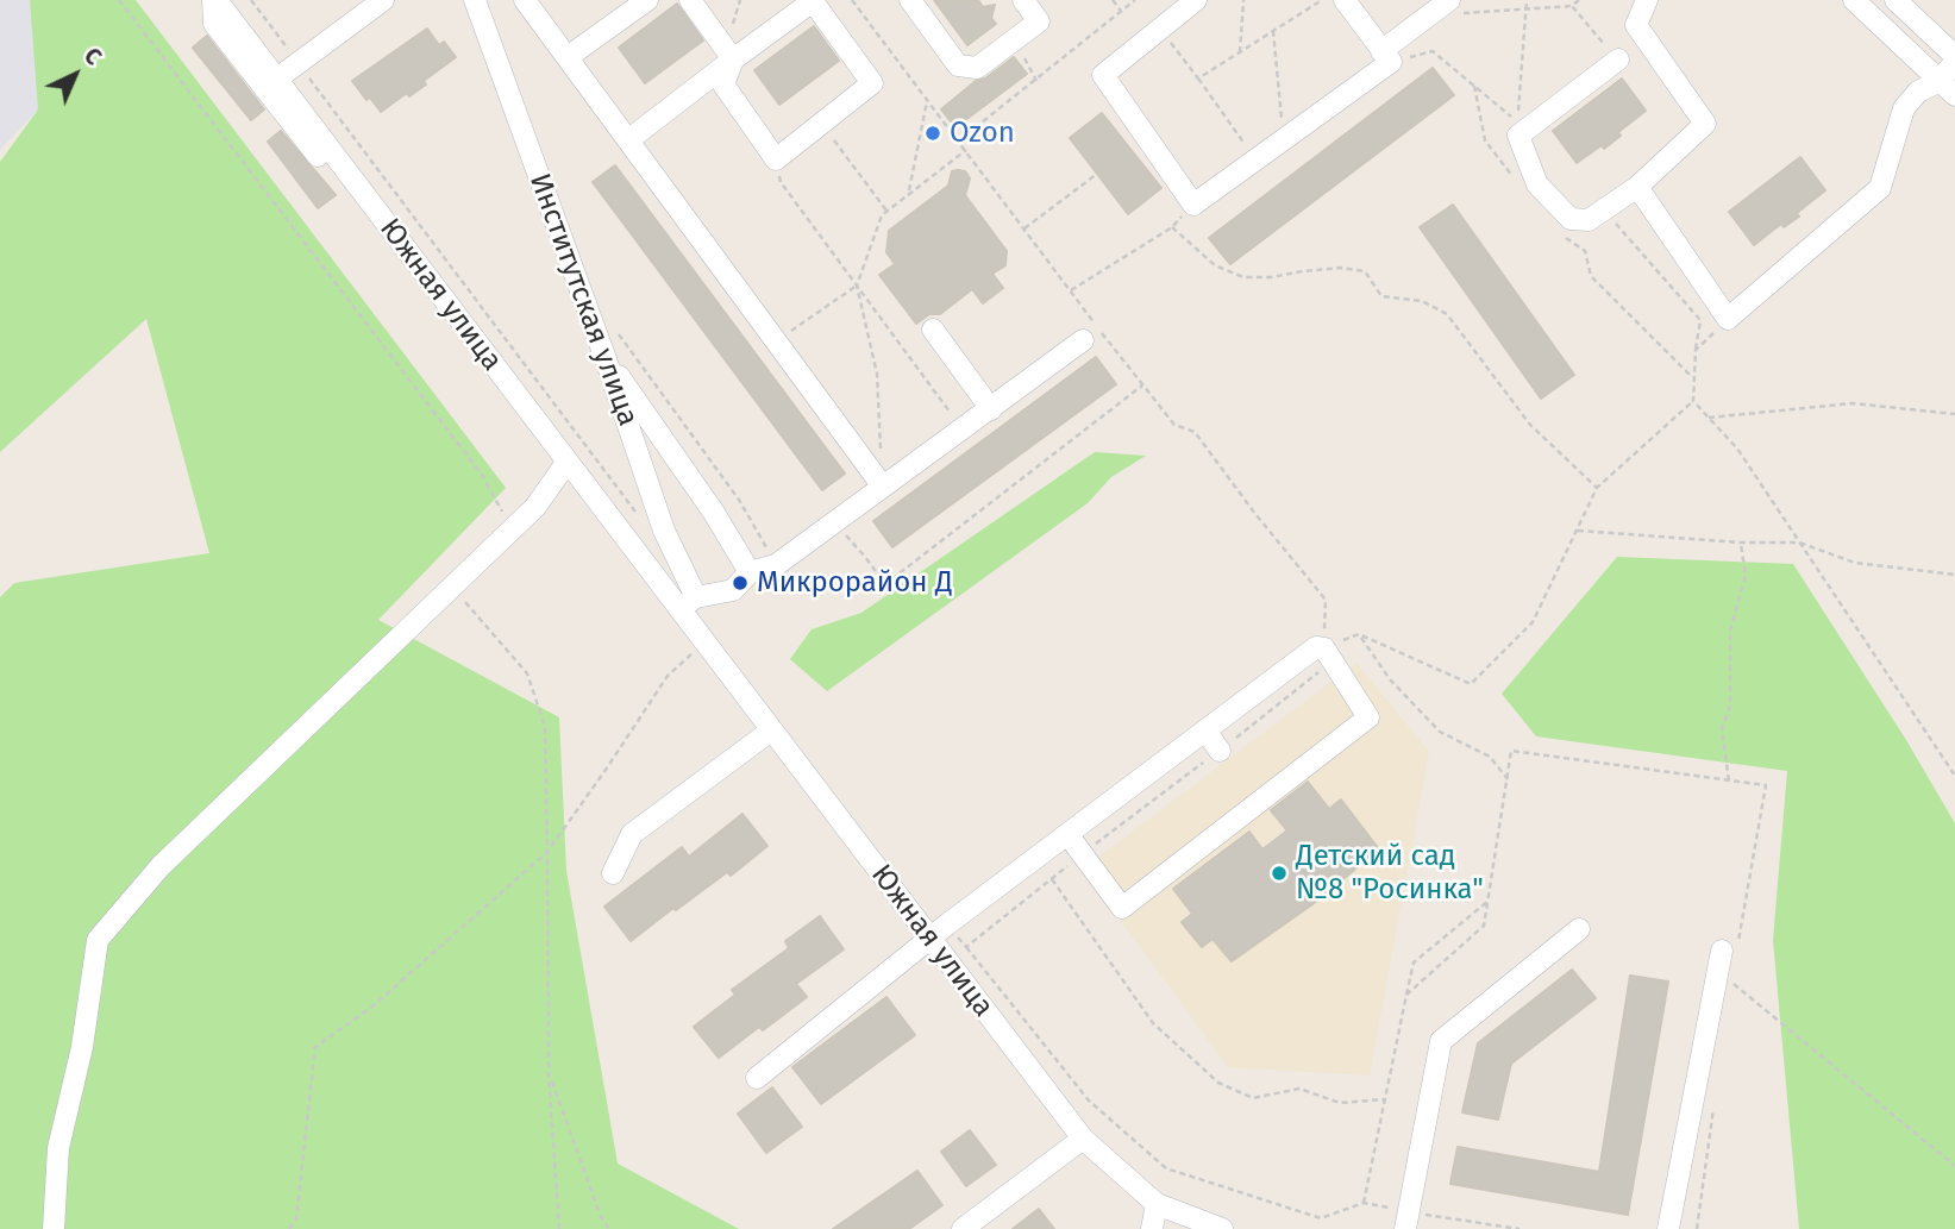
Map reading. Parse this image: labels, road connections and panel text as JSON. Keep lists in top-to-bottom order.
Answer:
{
  "streets": {
    "street": ["Южная улица", "Институтская улица"]
  },
  "crossings": [
    ["Южная улица", "Институтская улица"]
  ],
  "places": ["Ozon", "Микрорайон Д", "Детский сад №8 \"Росинка\""],
  "north": "top right"
}
